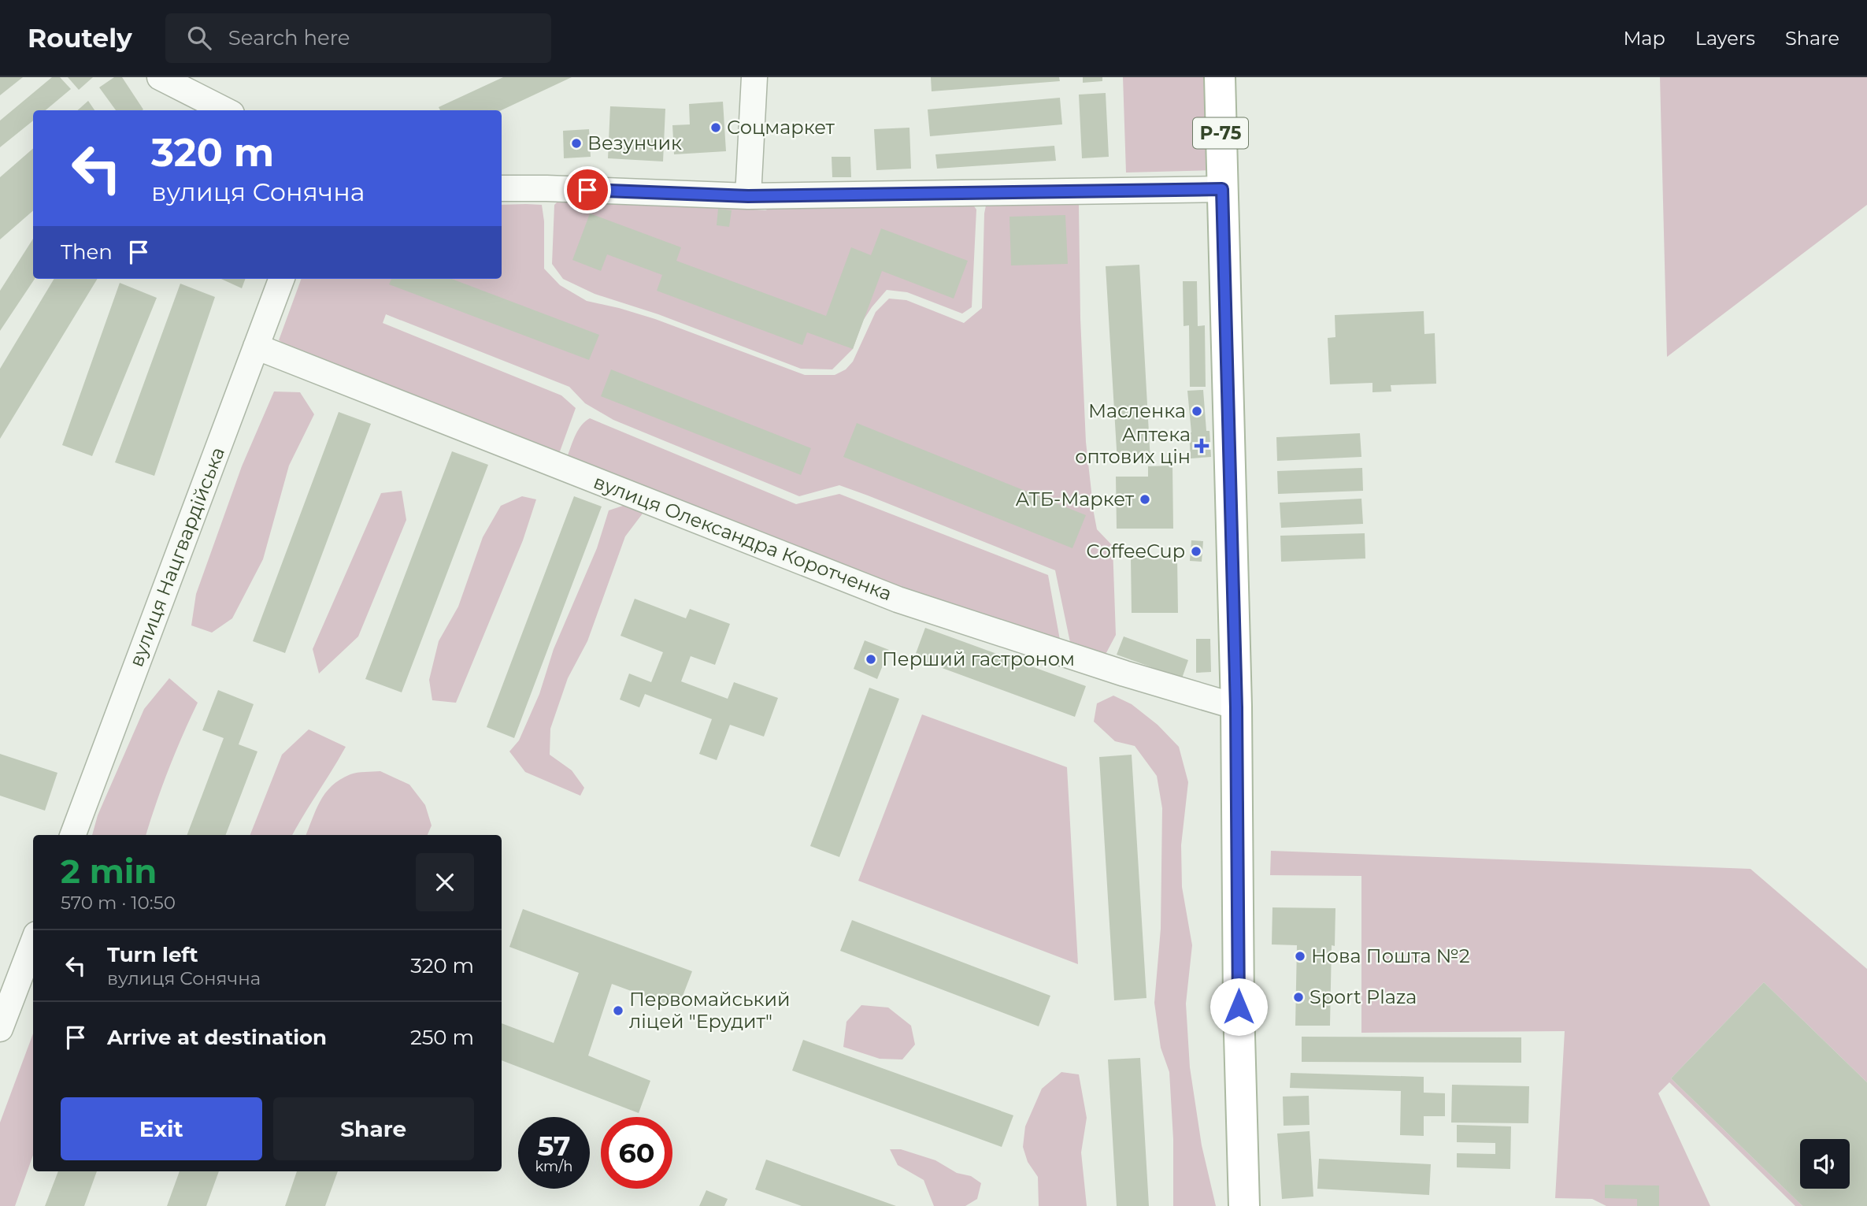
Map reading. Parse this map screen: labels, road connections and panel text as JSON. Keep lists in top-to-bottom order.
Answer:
{
  "streets": {
    "main road": ["Р-75"],
    "street": ["вулиця Олександра Коротченка", "вулиця Нацгвардійська"]
  },
  "crossings": [
    ["Р-75", "вулиця Олександра Коротченка"],
    ["вулиця Олександра Коротченка", "вулиця Нацгвардійська"]
  ],
  "places": {
    "other": [
      "Соцмаркет",
      "Везунчик",
      "Масленка",
      "АТБ-Маркет",
      "CoffeeCup",
      "Перший гастроном",
      "Нова Пошта №2",
      "Sport Plaza",
      "Первомайський ліцей \"Ерудит\""
    ],
    "health": ["Аптека оптових цін"]
  },
  "page": {
    "header": "Routely",
    "search": "Search here",
    "nav": ["Map", "Layers", "Share"],
    "turn": ["320 m", "вулиця Сонячна"],
    "then": "Then",
    "heading": ["2 min", "570 m · 10:50"],
    "list": [
      {
        "name": "Turn left",
        "note": "вулиця Сонячна",
        "value": "320 m"
      },
      {
        "name": "Arrive at destination",
        "value": "250 m"
      }
    ],
    "buttons": ["Exit", "Share"],
    "speed": "57 km/h",
    "limit": "60"
  }
}
